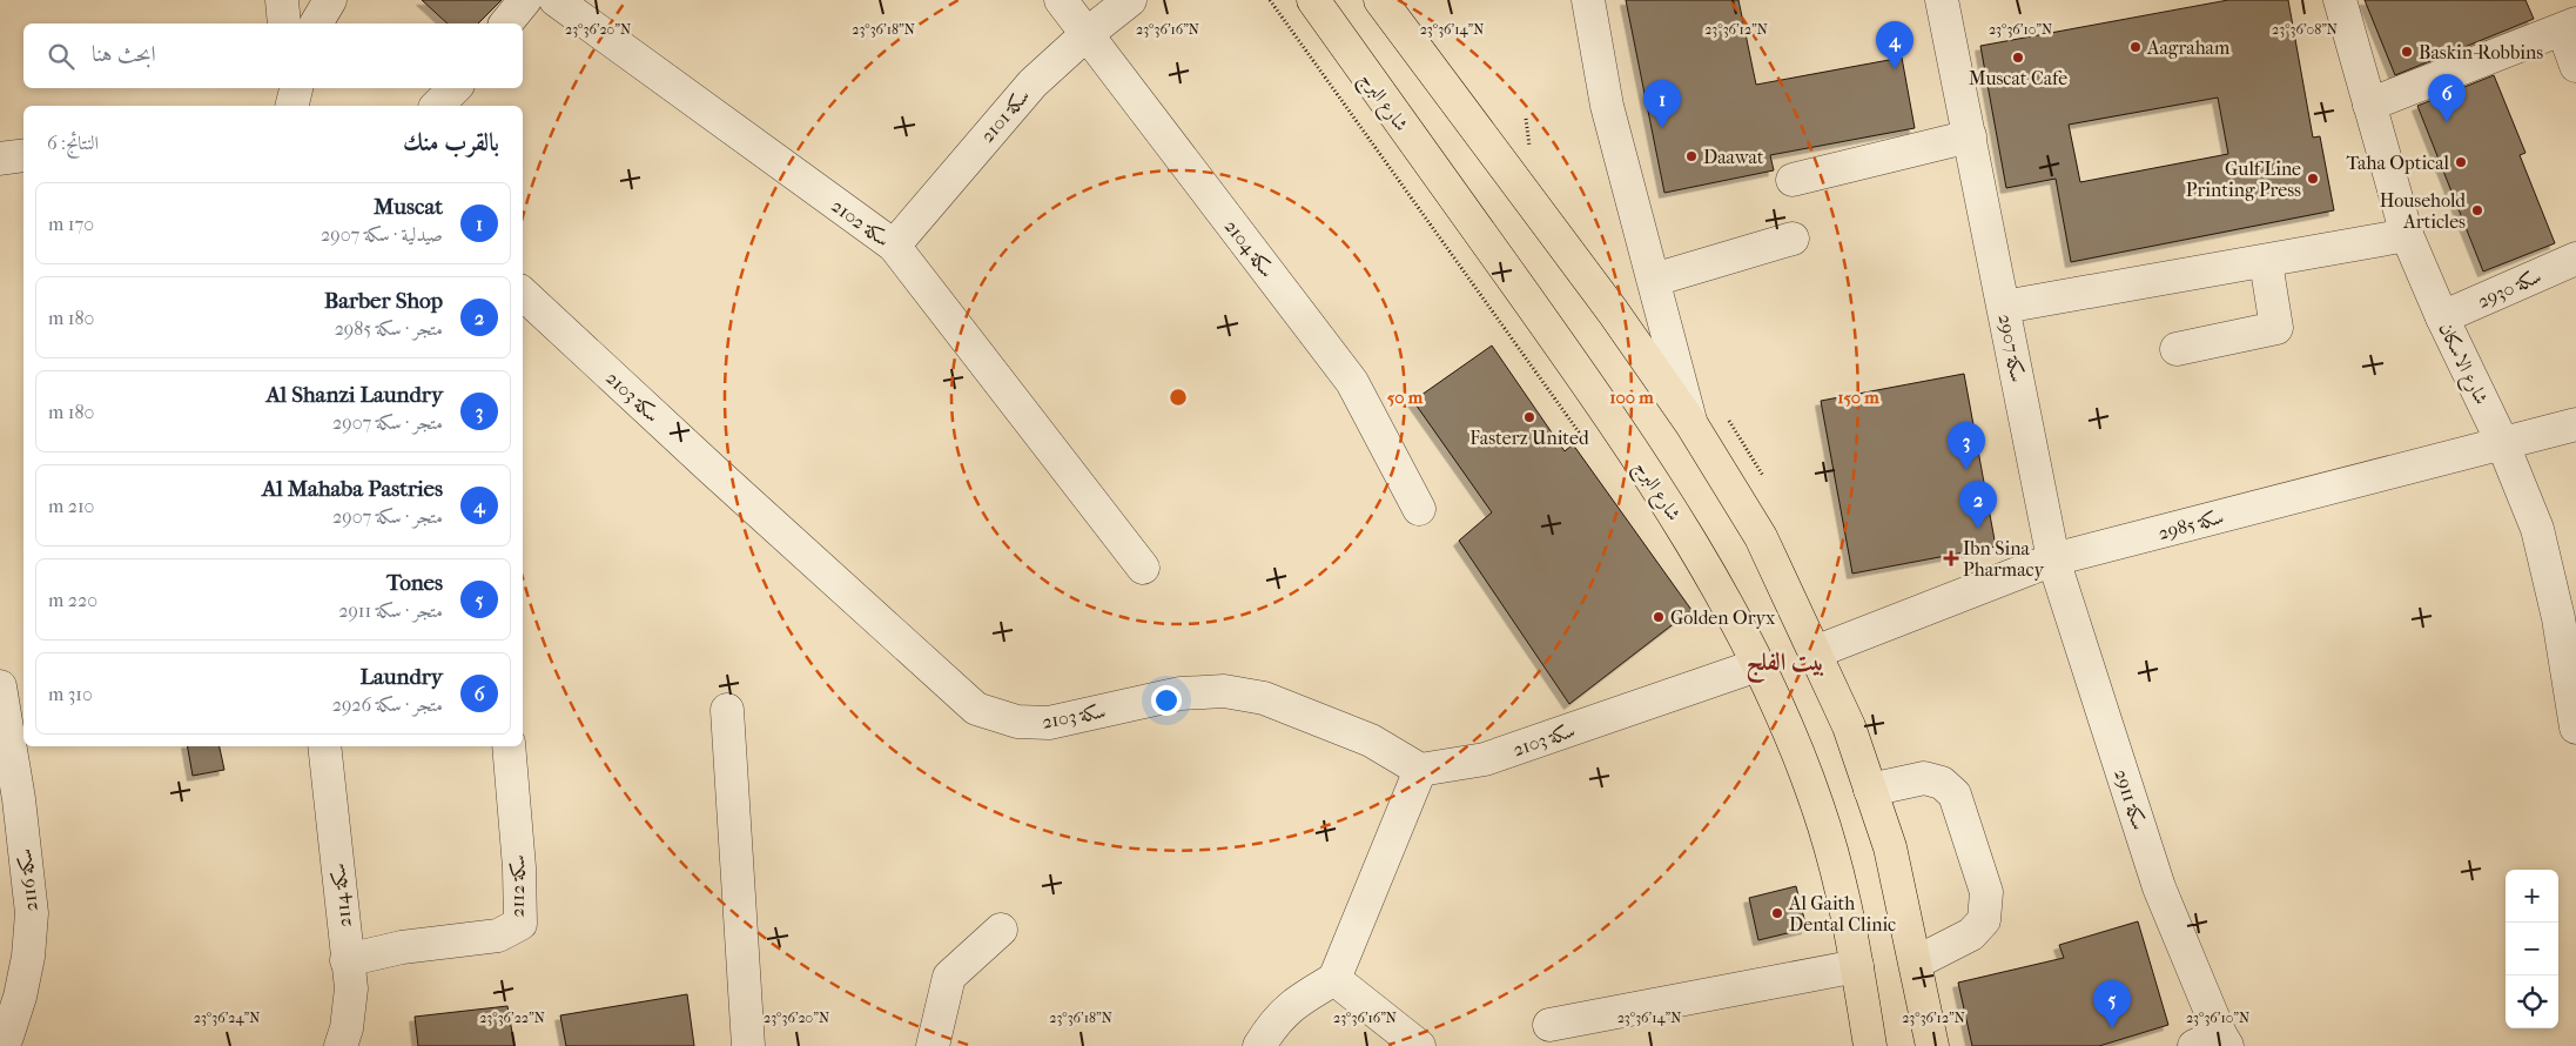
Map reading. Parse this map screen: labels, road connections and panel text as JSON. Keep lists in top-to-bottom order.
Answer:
{
  "streets": {
    "main road": ["شارع البرج"],
    "street": [
      "سكة 2101",
      "سكة 2102",
      "سكة 2104",
      "سكة 2930",
      "سكة 2907",
      "شارع الاسكان",
      "سكة 2103",
      "سكة 2985",
      "سكة 2911",
      "سكة 2116",
      "سكة 2112",
      "سكة 2114"
    ]
  },
  "crossings": [
    ["شارع البرج", "سكة 2103"],
    ["سكة 2101", "سكة 2102"],
    ["سكة 2101", "سكة 2104"],
    ["سكة 2930", "شارع الاسكان"],
    ["سكة 2907", "سكة 2985"],
    ["سكة 2907", "سكة 2911"],
    ["شارع الاسكان", "سكة 2985"],
    ["سكة 2985", "سكة 2911"],
    ["سكة 2112", "سكة 2114"]
  ],
  "districts": ["بيت الفلج"],
  "places": {
    "other": [
      "Aagraham",
      "Baskin-Robbins",
      "Muscat Cafe",
      "Daawat",
      "Taha Optical",
      "Gulf Line Printing Press",
      "Household Articles",
      "Fasterz United",
      "Golden Oryx",
      "Al Gaith Dental Clinic"
    ],
    "health": ["Ibn Sina Pharmacy"]
  },
  "page": {
    "pins": [
      "4",
      "6",
      "1",
      "3",
      "2",
      "5"
    ],
    "search": "ابحث هنا",
    "heading": ["بالقرب منك", "النتائج: 6"],
    "list": [
      {
        "mark": "1",
        "name": "Muscat",
        "note": "صيدلية · سكة 2907",
        "value": "170 m"
      },
      {
        "mark": "2",
        "name": "Barber Shop",
        "note": "متجر · سكة 2985",
        "value": "180 m"
      },
      {
        "mark": "3",
        "name": "Al Shanzi Laundry",
        "note": "متجر · سكة 2907",
        "value": "180 m"
      },
      {
        "mark": "4",
        "name": "Al Mahaba Pastries",
        "note": "متجر · سكة 2907",
        "value": "210 m"
      },
      {
        "mark": "5",
        "name": "Tones",
        "note": "متجر · سكة 2911",
        "value": "220 m"
      },
      {
        "mark": "6",
        "name": "Laundry",
        "note": "متجر · سكة 2926",
        "value": "310 m"
      }
    ],
    "map_buttons": ["+", "−"]
  },
  "coordinates": [
    "23°36'20\"N",
    "23°36'18\"N",
    "23°36'16\"N",
    "23°36'14\"N",
    "23°36'12\"N",
    "23°36'10\"N",
    "23°36'08\"N",
    "23°36'24\"N",
    "23°36'22\"N"
  ],
  "rings": ["50 m", "100 m", "150 m"]
}
